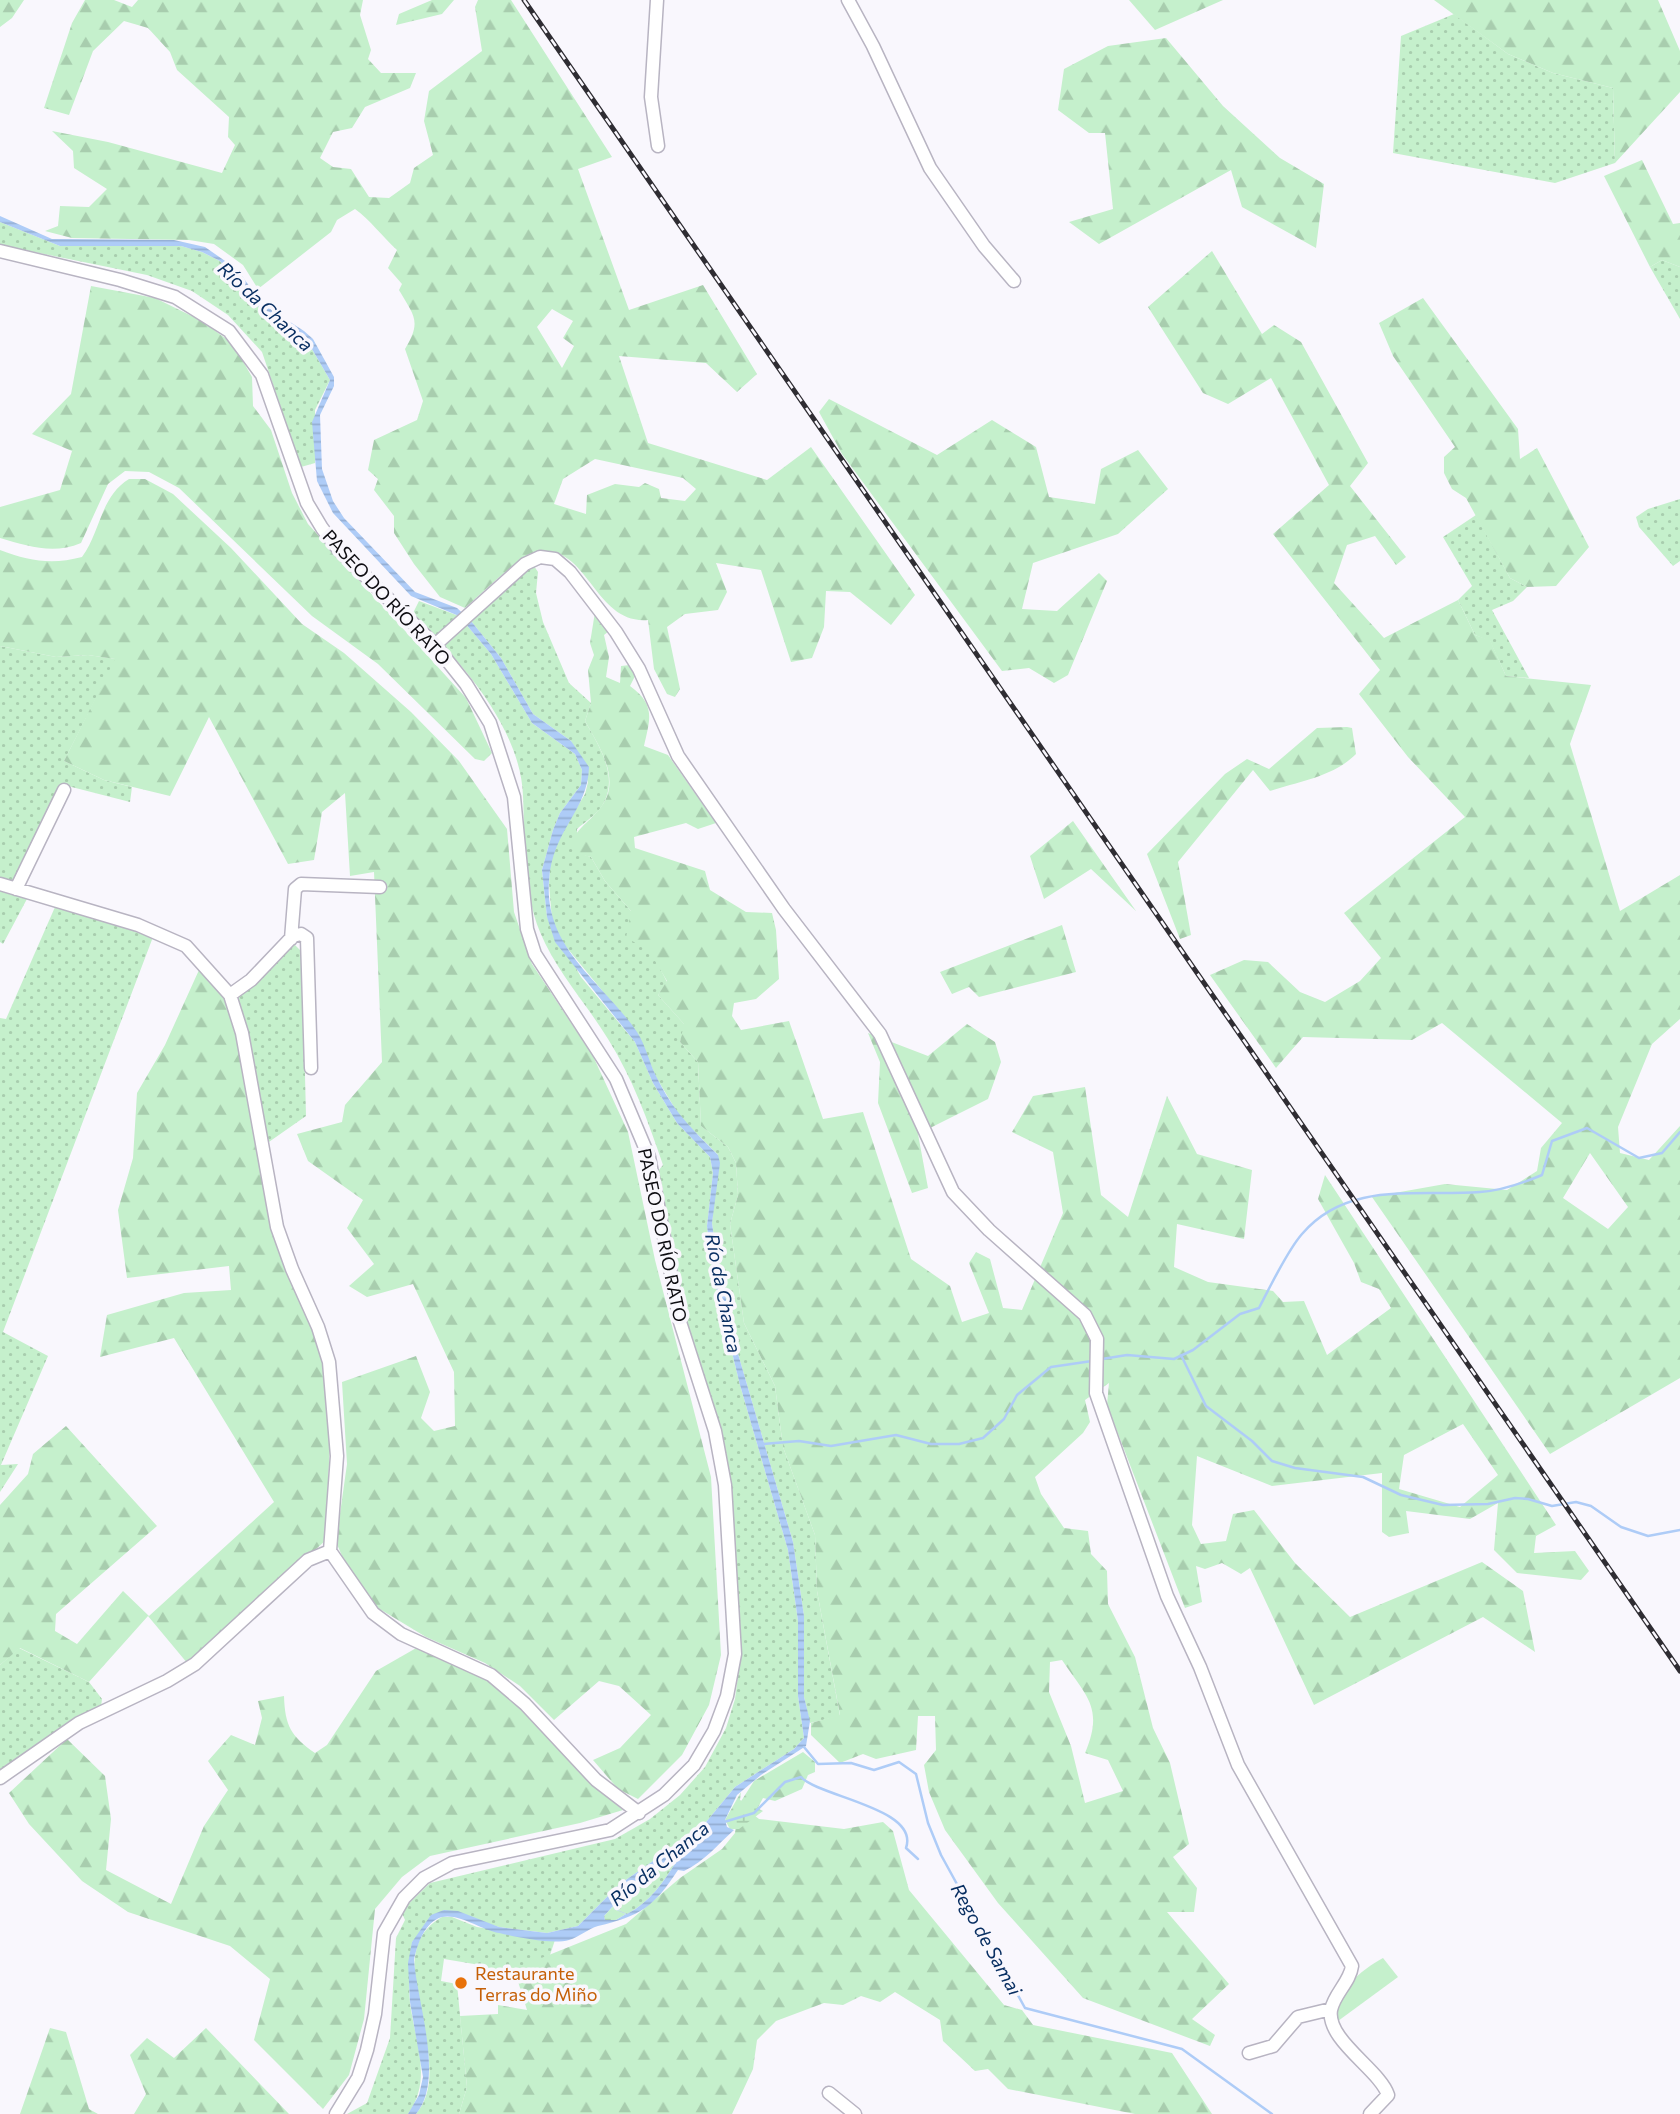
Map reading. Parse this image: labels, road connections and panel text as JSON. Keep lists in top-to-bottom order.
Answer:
{
  "streets": {
    "street": ["PASEO DO RÍO RATO"]
  },
  "water": ["Río da Chanca", "Rego de Samai"],
  "places": ["Restaurante Terras do Miño"]
}
